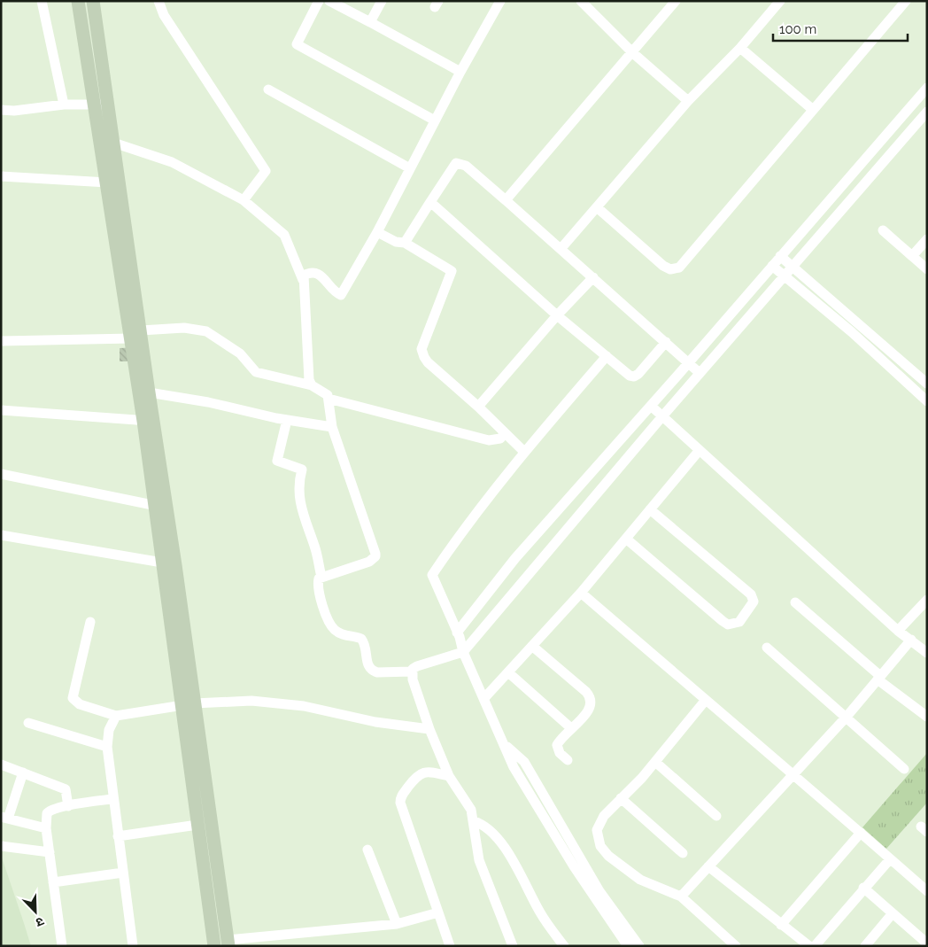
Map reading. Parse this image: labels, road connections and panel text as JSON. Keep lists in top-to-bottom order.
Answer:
{
  "scale_bar": "100 m",
  "north": "bottom right"
}
